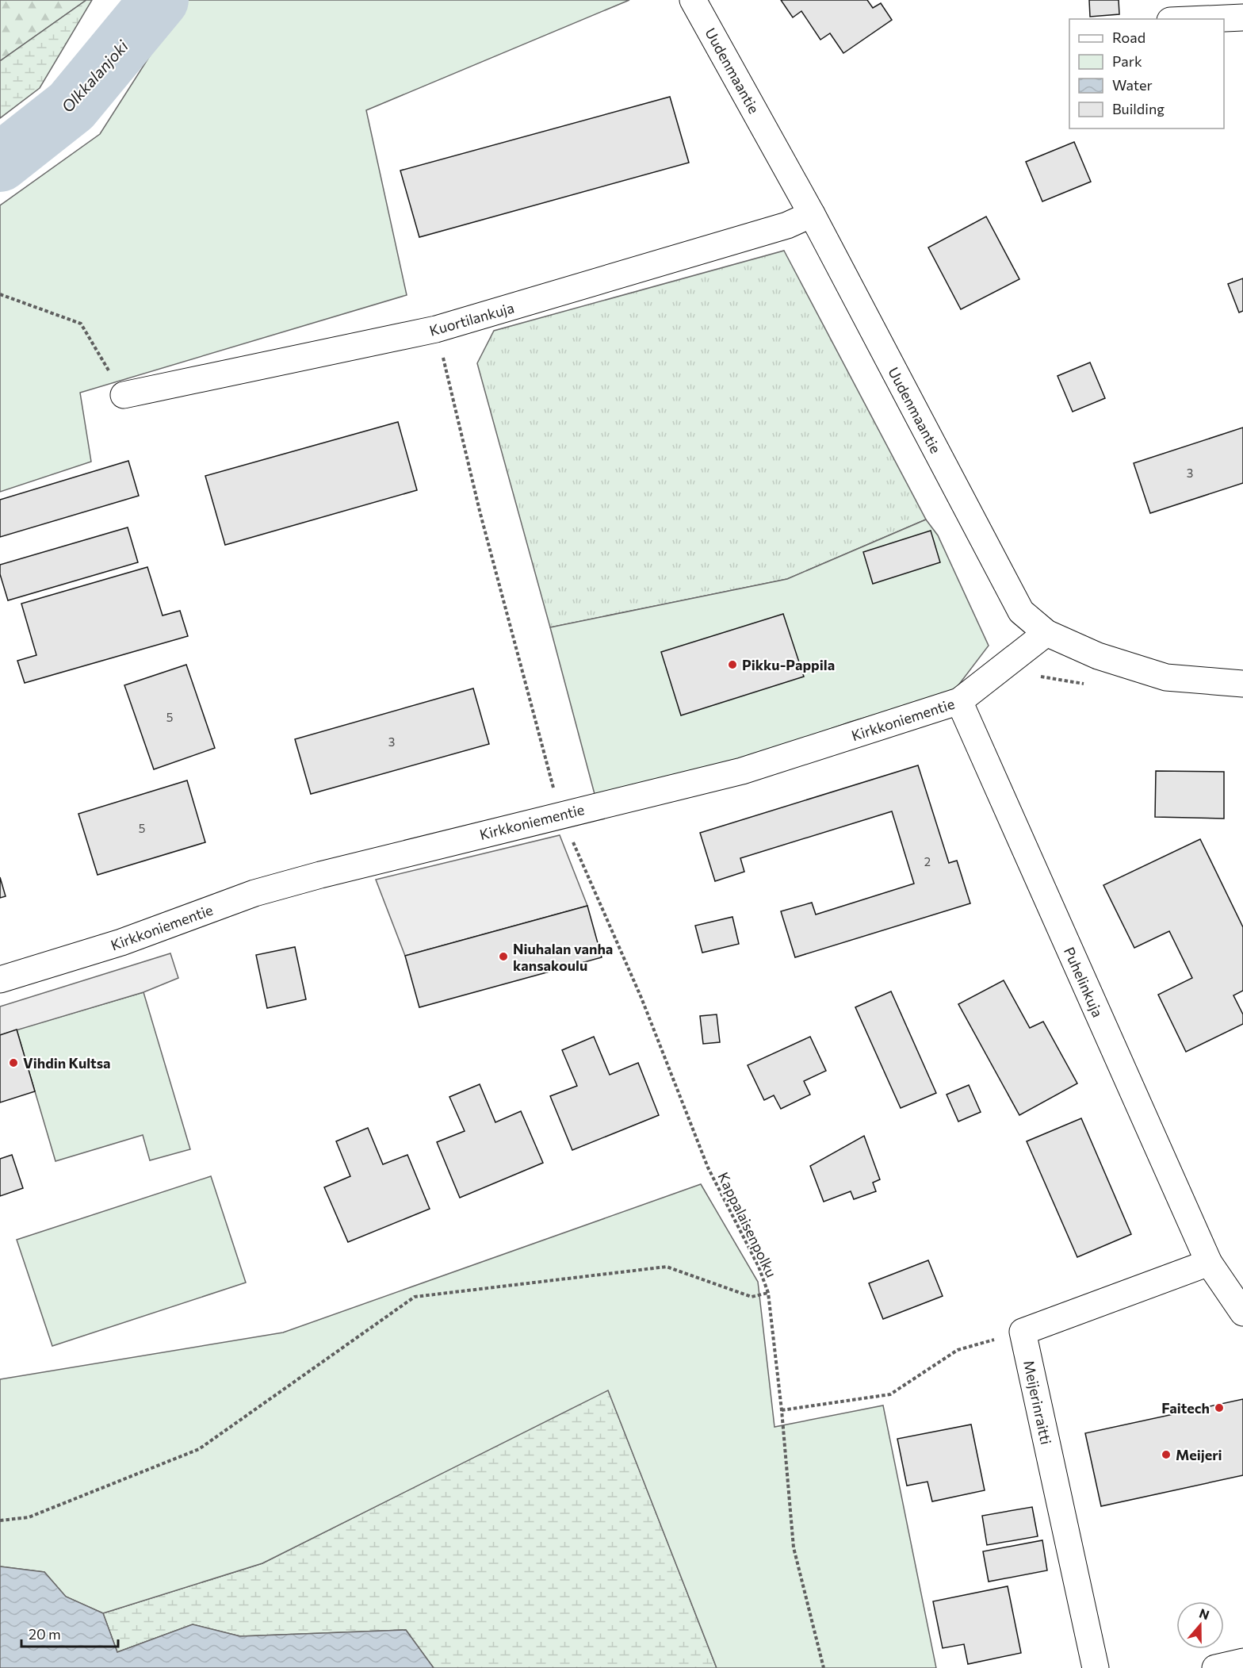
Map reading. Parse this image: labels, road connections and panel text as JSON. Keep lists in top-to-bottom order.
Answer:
{
  "streets": {
    "street": [
      "Uudenmaantie",
      "Kuortilankuja",
      "Kirkkoniementie",
      "Puhelinkuja",
      "Meijerinraitti"
    ],
    "path": ["Kappalaisenpolku"]
  },
  "crossings": [
    ["Uudenmaantie", "Kuortilankuja"],
    ["Uudenmaantie", "Kirkkoniementie"],
    ["Kuortilankuja", "Kappalaisenpolku"],
    ["Kirkkoniementie", "Puhelinkuja"],
    ["Kirkkoniementie", "Kappalaisenpolku"]
  ],
  "water": ["Olkkalanjoki"],
  "places": [
    "Pikku-Pappila",
    "Niuhalan vanha kansakoulu",
    "Vihdin Kultsa",
    "Faitech",
    "Meijeri"
  ],
  "house_numbers": [
    "3",
    "5",
    "3",
    "5",
    "2"
  ],
  "legend": [
    "Road",
    "Park",
    "Water",
    "Building"
  ],
  "scale_bar": "20 m",
  "north": "top"
}
